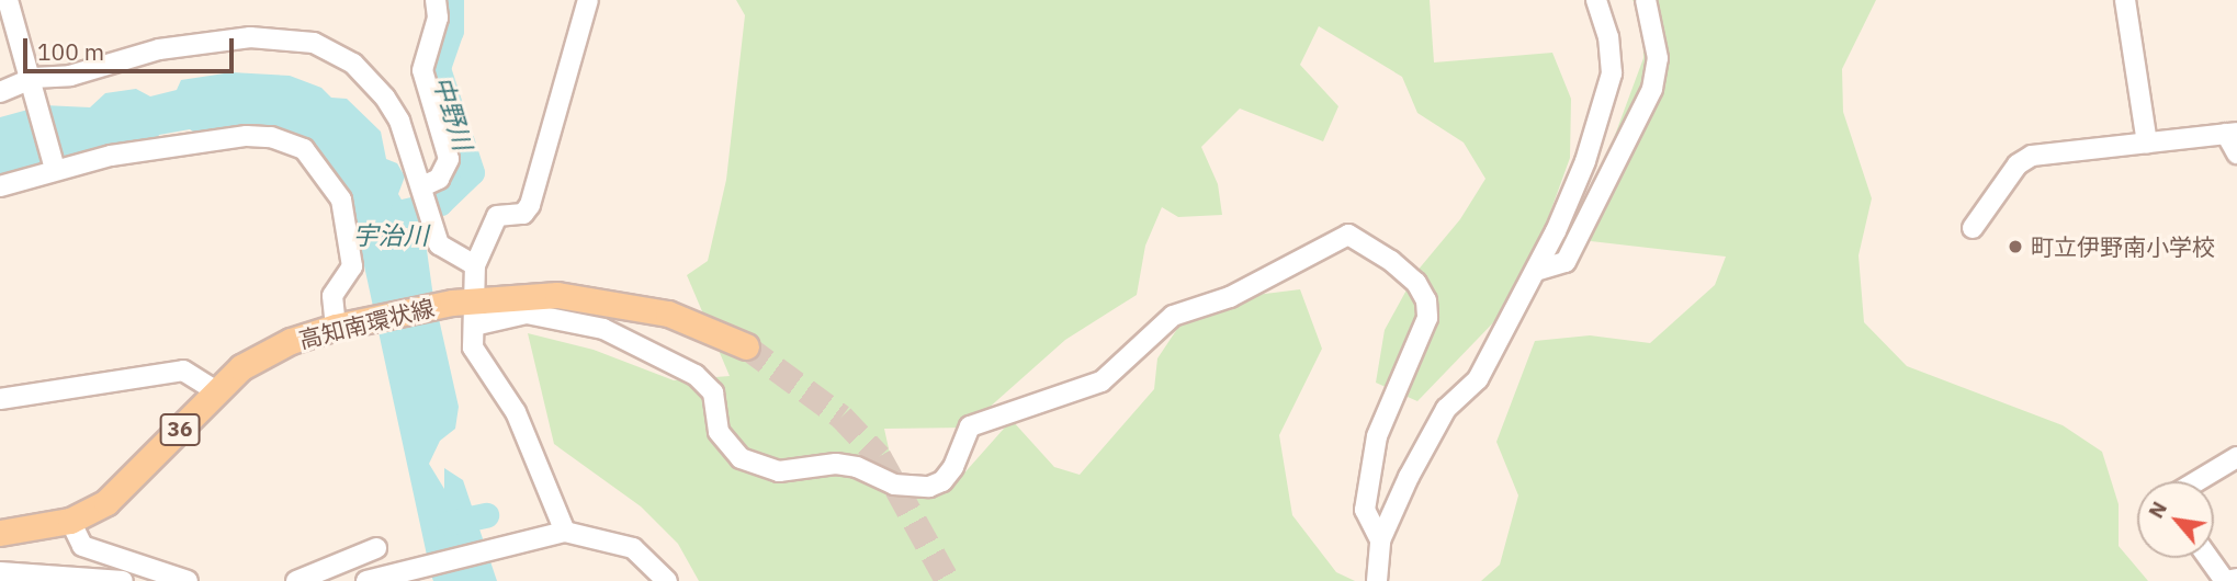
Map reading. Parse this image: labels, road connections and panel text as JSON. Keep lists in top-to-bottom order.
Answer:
{
  "streets": {
    "main road": ["高知南環状線", "36"]
  },
  "water": ["中野川", "宇治川"],
  "places": ["町立伊野南小学校"],
  "scale_bar": "100 m",
  "north": "top left"
}
